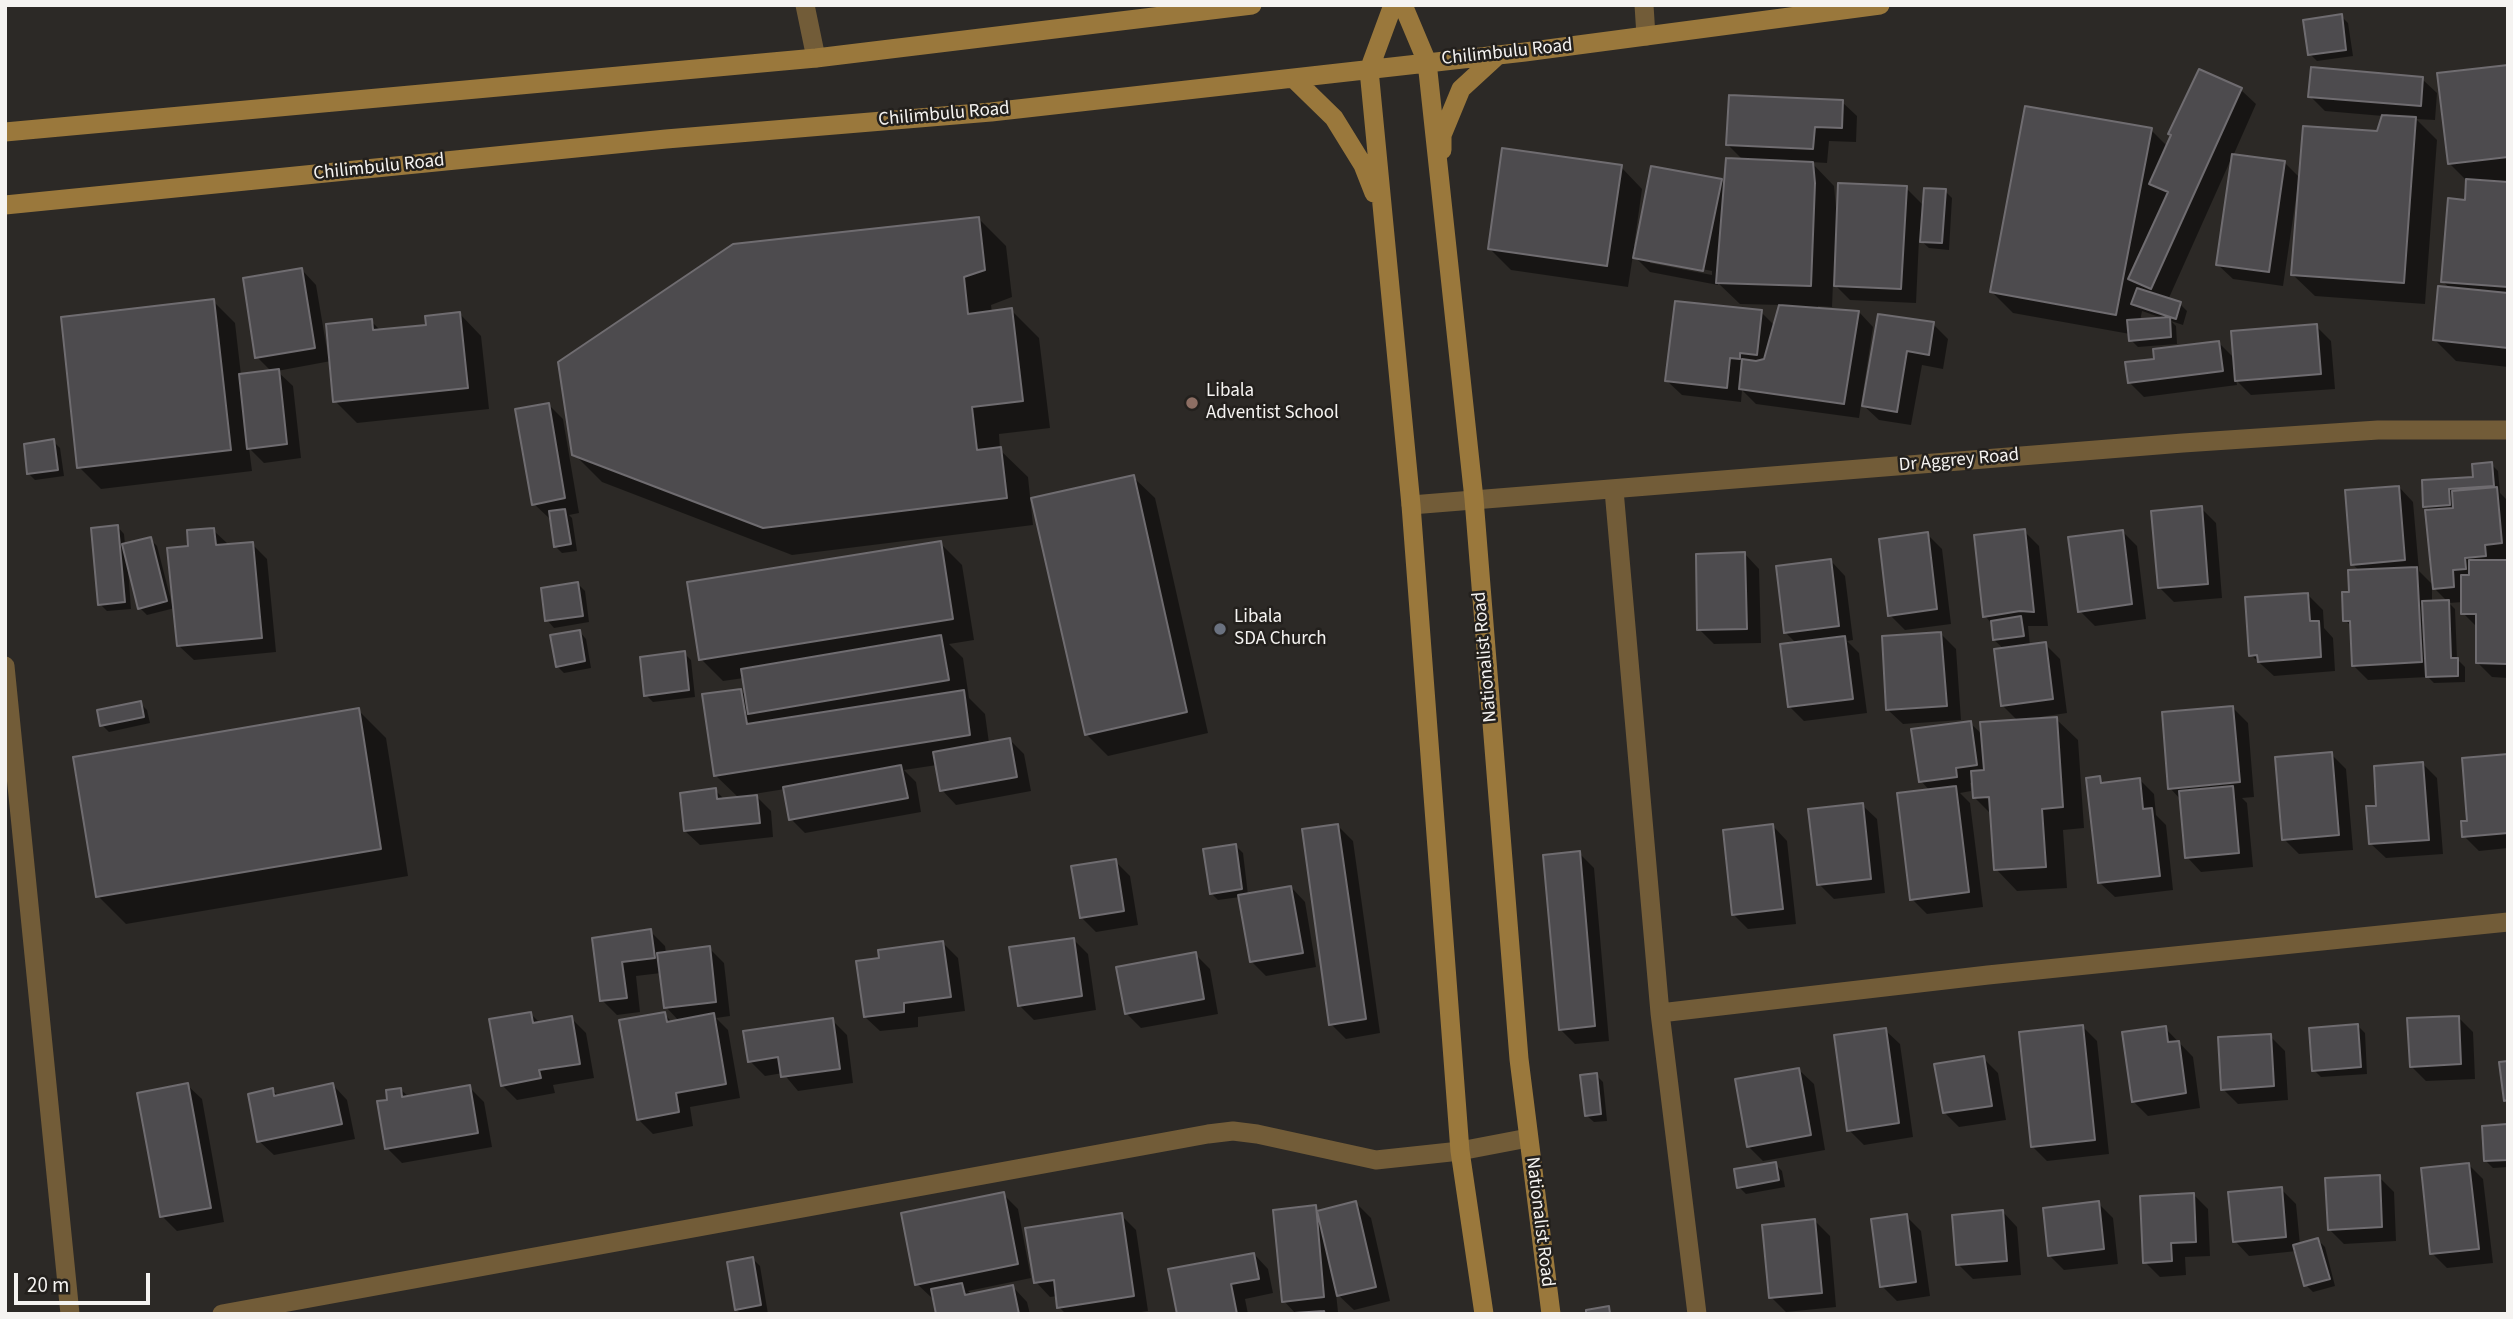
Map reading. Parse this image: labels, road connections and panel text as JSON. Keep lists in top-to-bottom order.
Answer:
{
  "streets": {
    "main road": ["Chilimbulu Road", "Nationalist Road"],
    "street": ["Dr Aggrey Road"]
  },
  "crossings": [
    ["Chilimbulu Road", "Nationalist Road"],
    ["Dr Aggrey Road", "Nationalist Road"]
  ],
  "places": ["Libala Adventist School", "Libala SDA Church"],
  "scale_bar": "20 m"
}
